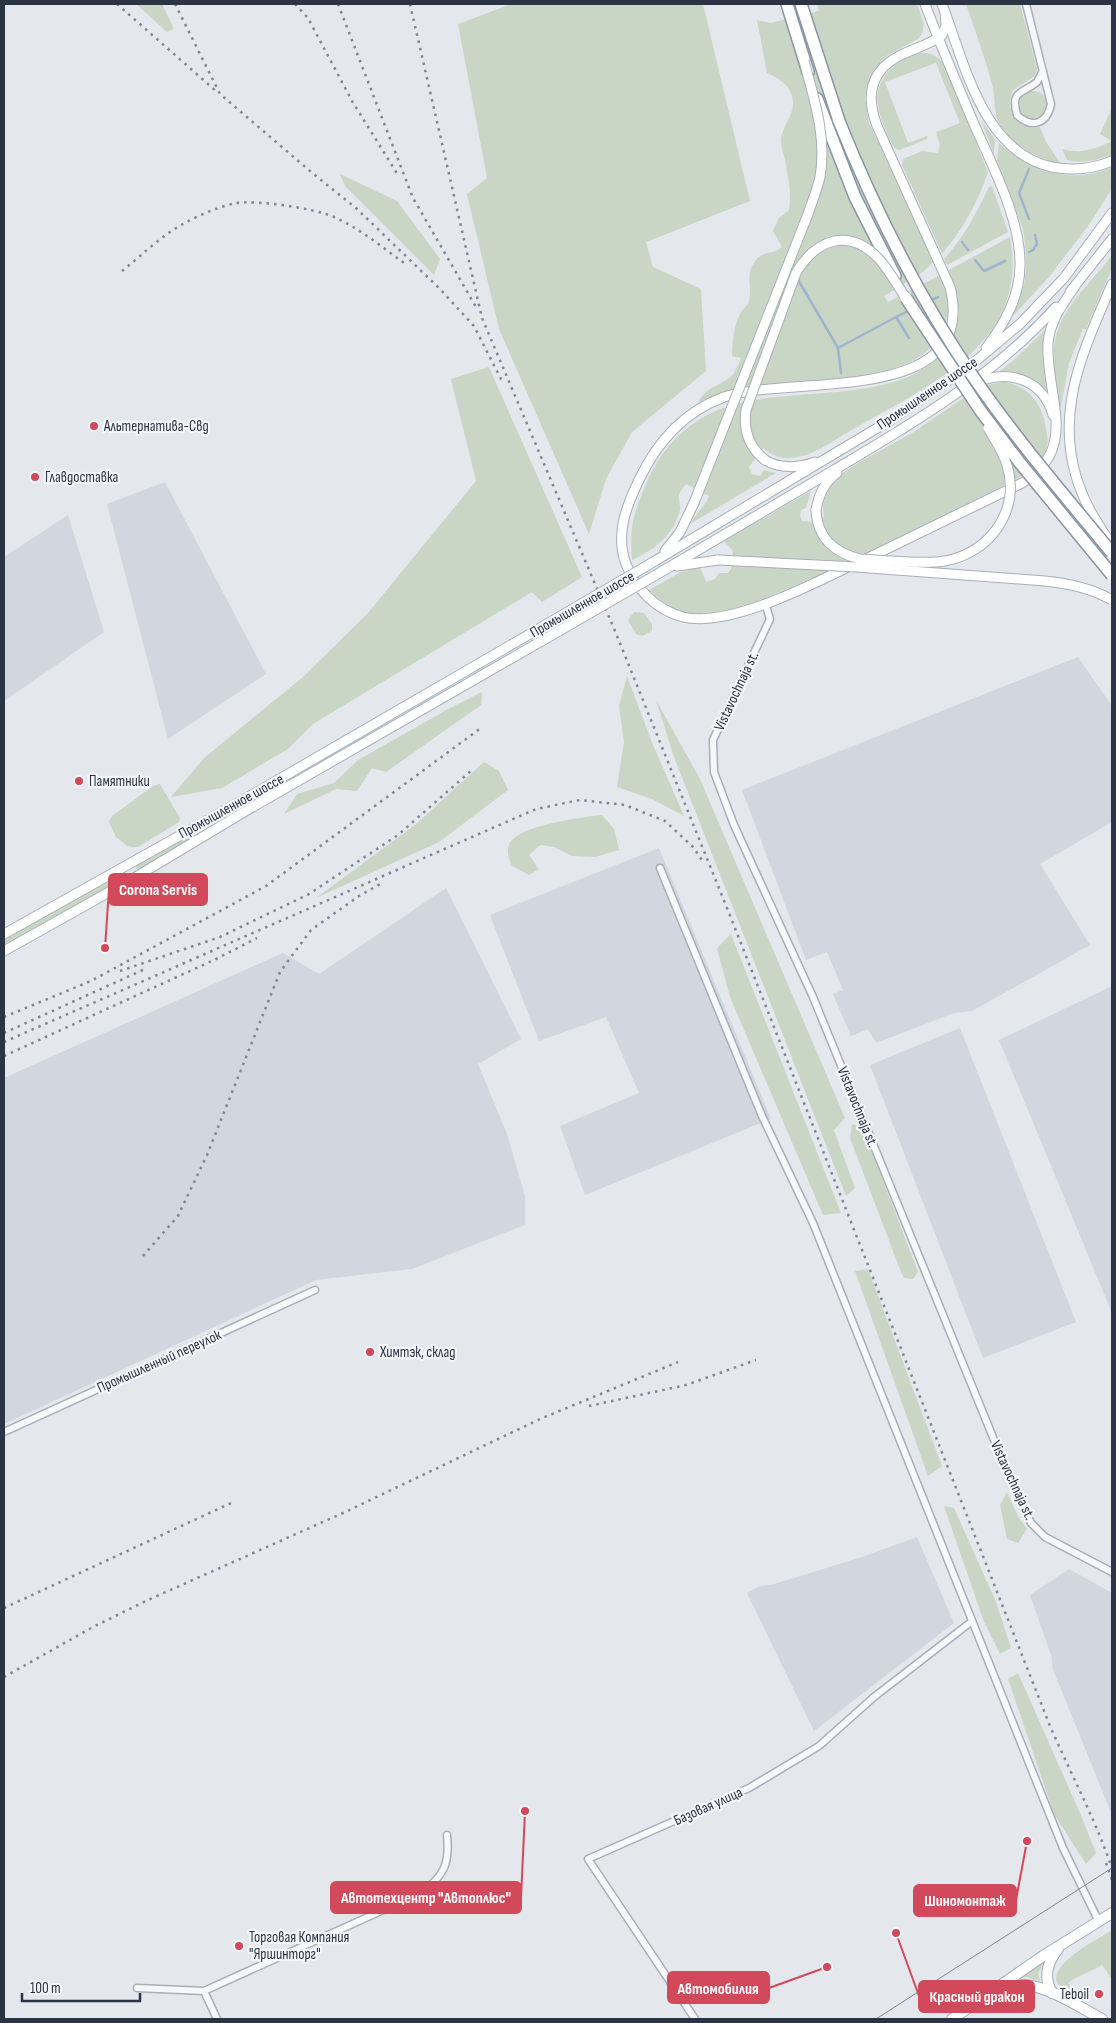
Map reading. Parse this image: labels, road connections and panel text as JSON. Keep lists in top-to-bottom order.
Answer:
{
  "streets": {
    "main road": ["Промышленное шоссе"],
    "street": ["Vistavochnaja st.", "Промышленный переулок", "Базовая улица"]
  },
  "places": [
    "Альтернатива-Свд",
    "Главдоставка",
    "Памятники",
    "Corona Servis",
    "Химтэк, склад",
    "Автотехцентр \"Автоплюс\"",
    "Шиномонтаж",
    "Красный дракон",
    "Торговая Компания \"Яршинторг\"",
    "Автомобилия",
    "Teboil"
  ],
  "scale_bar": "100 m"
}
